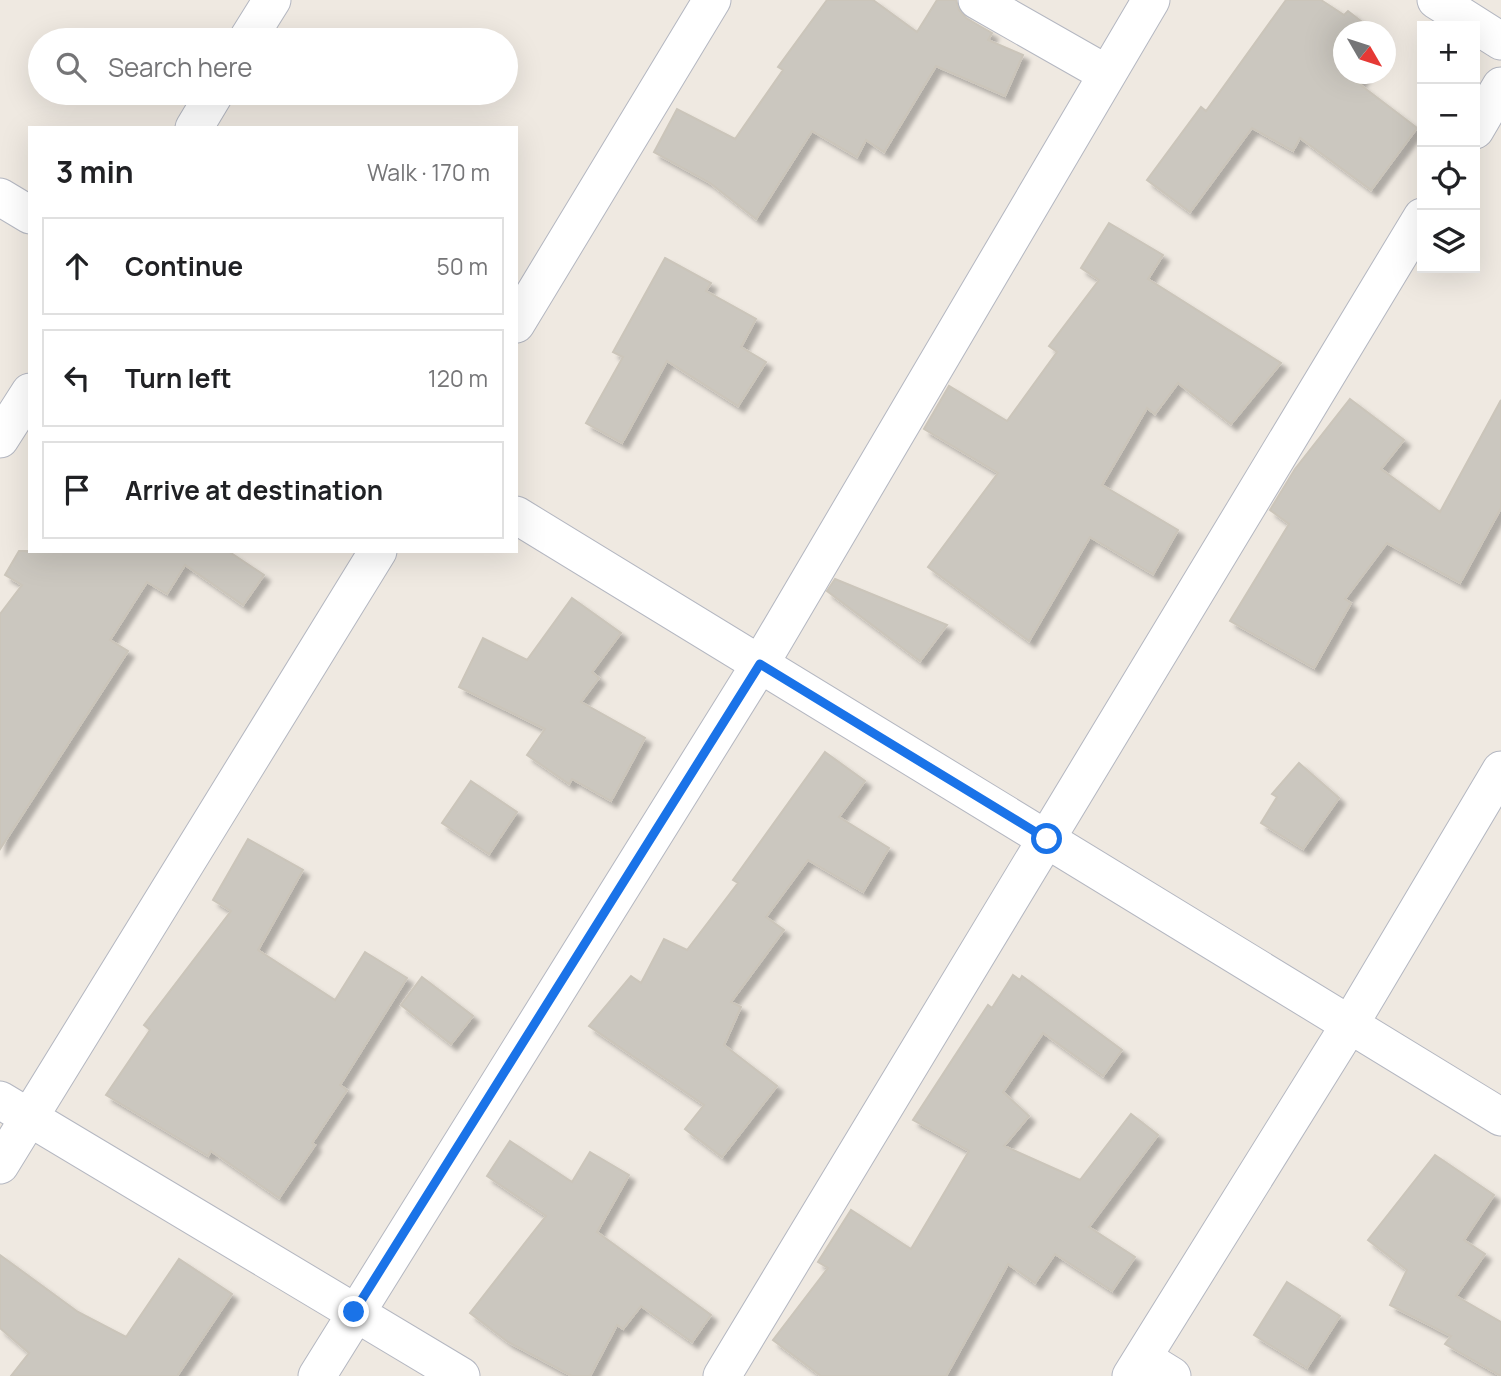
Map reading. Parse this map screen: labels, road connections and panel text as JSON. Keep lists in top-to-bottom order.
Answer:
{
  "north": "bottom right",
  "page": {
    "map_buttons": ["+", "−"],
    "search": "Search here",
    "heading": ["3 min", "Walk · 170 m"],
    "list": [
      ["Continue", "50 m"],
      ["Turn left", "120 m"],
      "Arrive at destination"
    ]
  }
}
